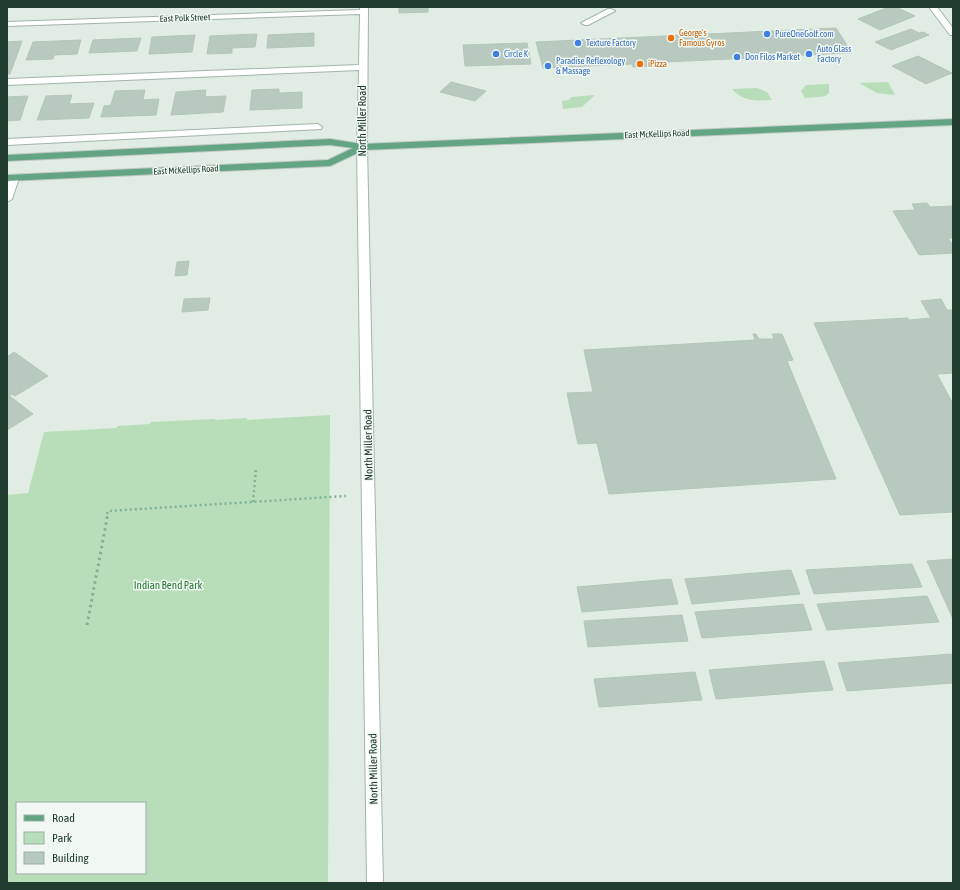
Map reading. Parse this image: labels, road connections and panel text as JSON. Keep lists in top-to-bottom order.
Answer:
{
  "streets": {
    "main road": ["East McKellips Road"],
    "street": ["East Polk Street", "North Miller Road"]
  },
  "crossings": [
    ["East Polk Street", "North Miller Road"],
    ["North Miller Road", "East McKellips Road"]
  ],
  "parks": ["Indian Bend Park"],
  "places": [
    "PureOneGolf.com",
    "George's Famous Gyros",
    "Texture Factory",
    "Circle K",
    "Auto Glass Factory",
    "Don Filos Market",
    "iPizza",
    "Paradise Reflexology & Massage"
  ],
  "legend": ["Road", "Park", "Building"]
}
